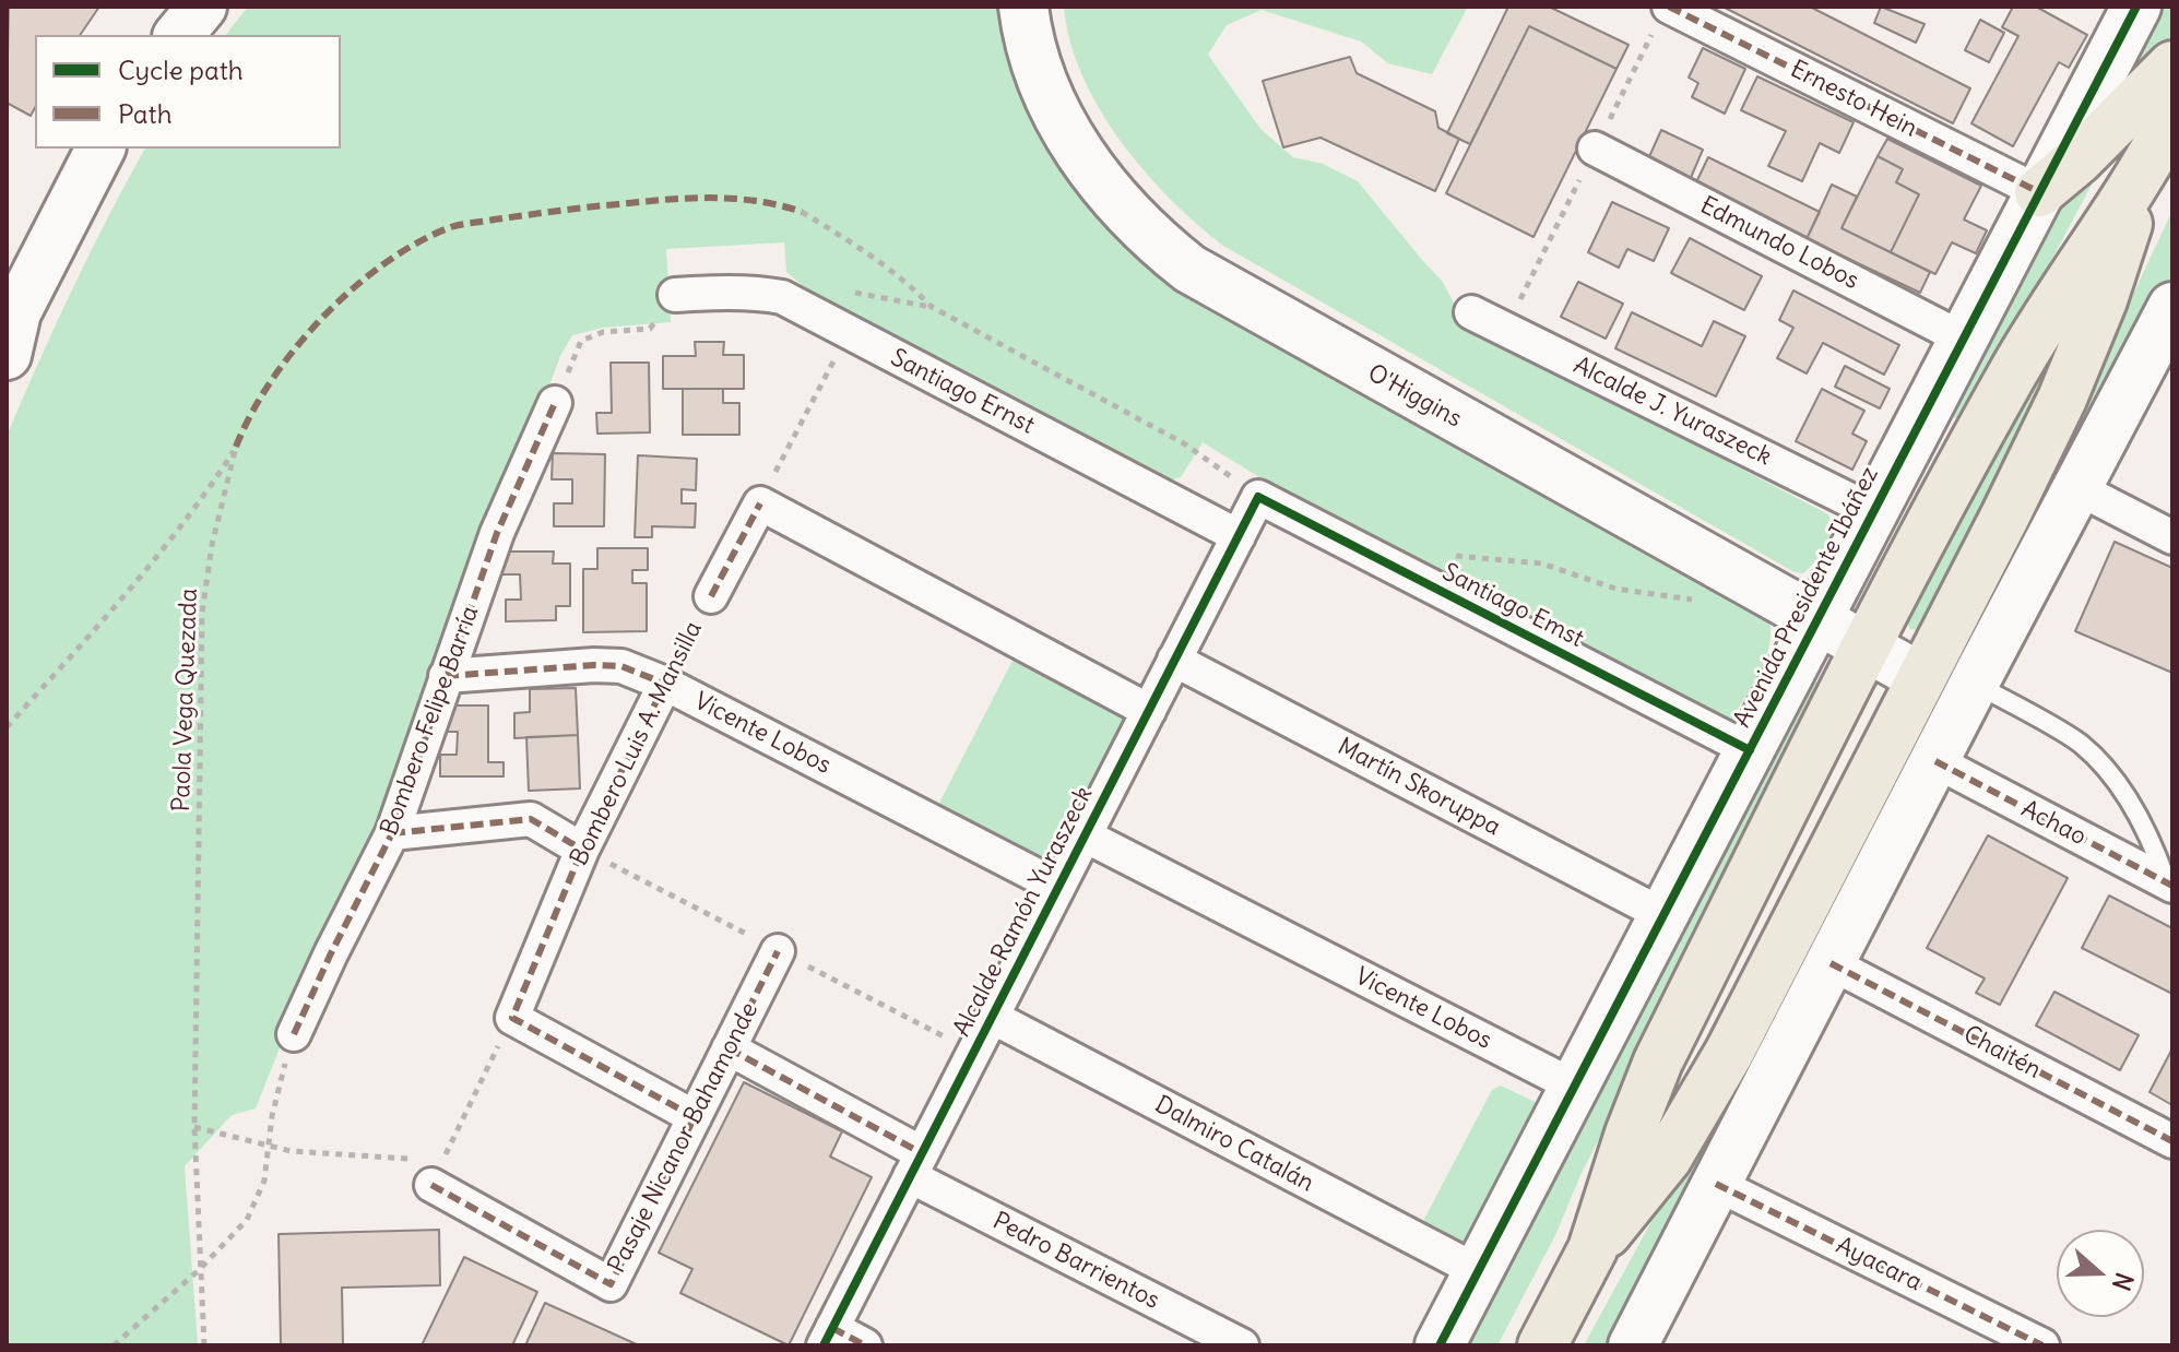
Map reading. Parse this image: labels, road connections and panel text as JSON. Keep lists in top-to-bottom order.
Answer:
{
  "streets": {
    "street": [
      "Ernesto Hein",
      "Edmundo Lobos",
      "Santiago Ernst",
      "O'Higgins",
      "Alcalde J. Yuraszeck",
      "Avenida Presidente Ibáñez",
      "Santiago Emst",
      "Bombero Felipe Barría",
      "Vicente Lobos",
      "Bombero Luis A. Mansilla",
      "Martín Skoruppa",
      "Achao",
      "Alcalde Ramón Yuraszeck",
      "Chaitén",
      "Pasaje Nicanor Bahamonde",
      "Dalmiro Catalán",
      "Pedro Barrientos",
      "Ayacara"
    ],
    "path": ["Paola Vega Quezada"]
  },
  "crossings": [
    ["Ernesto Hein", "Avenida Presidente Ibáñez"],
    ["Edmundo Lobos", "Avenida Presidente Ibáñez"],
    ["Santiago Ernst", "Alcalde Ramón Yuraszeck"],
    ["O'Higgins", "Avenida Presidente Ibáñez"],
    ["Alcalde J. Yuraszeck", "Avenida Presidente Ibáñez"],
    ["Avenida Presidente Ibáñez", "Santiago Emst"],
    ["Avenida Presidente Ibáñez", "Vicente Lobos"],
    ["Avenida Presidente Ibáñez", "Martín Skoruppa"],
    ["Avenida Presidente Ibáñez", "Dalmiro Catalán"],
    ["Santiago Emst", "Alcalde Ramón Yuraszeck"],
    ["Bombero Felipe Barría", "Vicente Lobos"],
    ["Vicente Lobos", "Bombero Luis A. Mansilla"],
    ["Vicente Lobos", "Alcalde Ramón Yuraszeck"],
    ["Martín Skoruppa", "Alcalde Ramón Yuraszeck"],
    ["Alcalde Ramón Yuraszeck", "Dalmiro Catalán"],
    ["Alcalde Ramón Yuraszeck", "Pedro Barrientos"],
    ["Pasaje Nicanor Bahamonde", "Pedro Barrientos"]
  ],
  "legend": ["Cycle path", "Path"],
  "north": "right"
}
